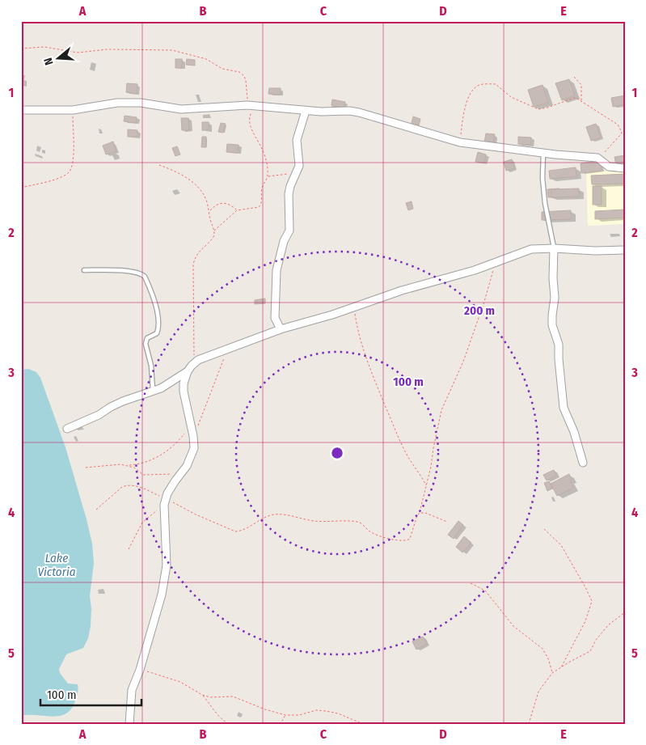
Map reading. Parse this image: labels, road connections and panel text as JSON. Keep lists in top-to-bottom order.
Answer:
{
  "water": ["Lake Victoria"],
  "scale_bar": "100 m",
  "north": "left",
  "grid": {
    "columns": [
      "A",
      "B",
      "C",
      "D",
      "E"
    ],
    "rows": [
      "1",
      "2",
      "3",
      "4",
      "5"
    ]
  },
  "rings": ["200 m", "100 m"]
}
